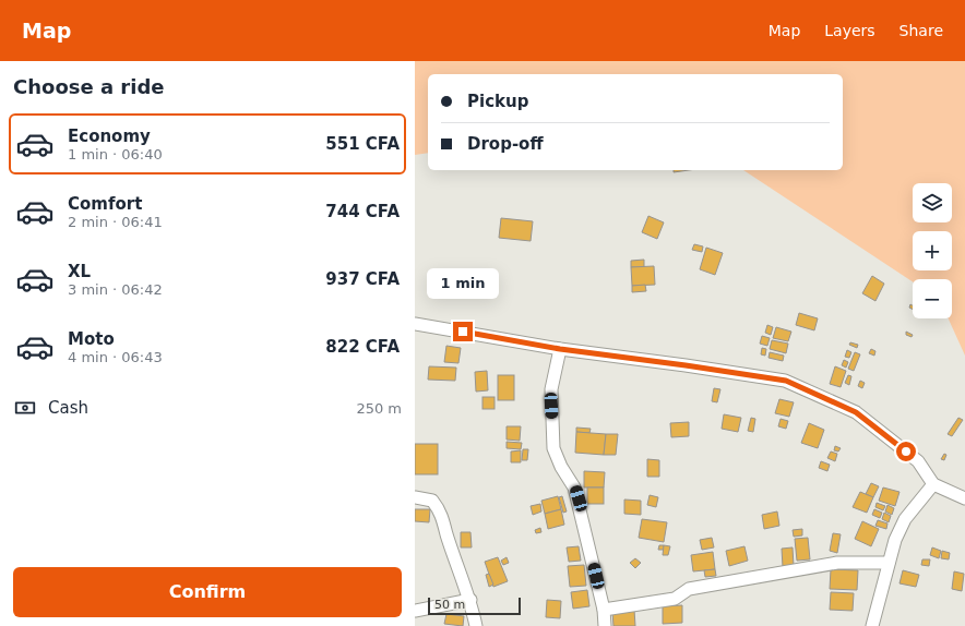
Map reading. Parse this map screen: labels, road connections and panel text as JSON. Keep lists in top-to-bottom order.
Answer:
{
  "scale_bar": "50 m",
  "page": {
    "header": "Map",
    "nav": ["Map", "Layers", "Share"],
    "heading": "Choose a ride",
    "banner": ["Pickup", "Drop-off"],
    "list": [
      {
        "name": "Economy",
        "note": "1 min · 06:40",
        "value": "551 CFA"
      },
      {
        "name": "Comfort",
        "note": "2 min · 06:41",
        "value": "744 CFA"
      },
      {
        "name": "XL",
        "note": "3 min · 06:42",
        "value": "937 CFA"
      },
      {
        "name": "Moto",
        "note": "4 min · 06:43",
        "value": "822 CFA"
      }
    ],
    "map_buttons": ["+", "−"],
    "bubble": "1 min",
    "pay": ["Cash", "250 m"],
    "buttons": "Confirm",
    "scale": "50 m"
  }
}
